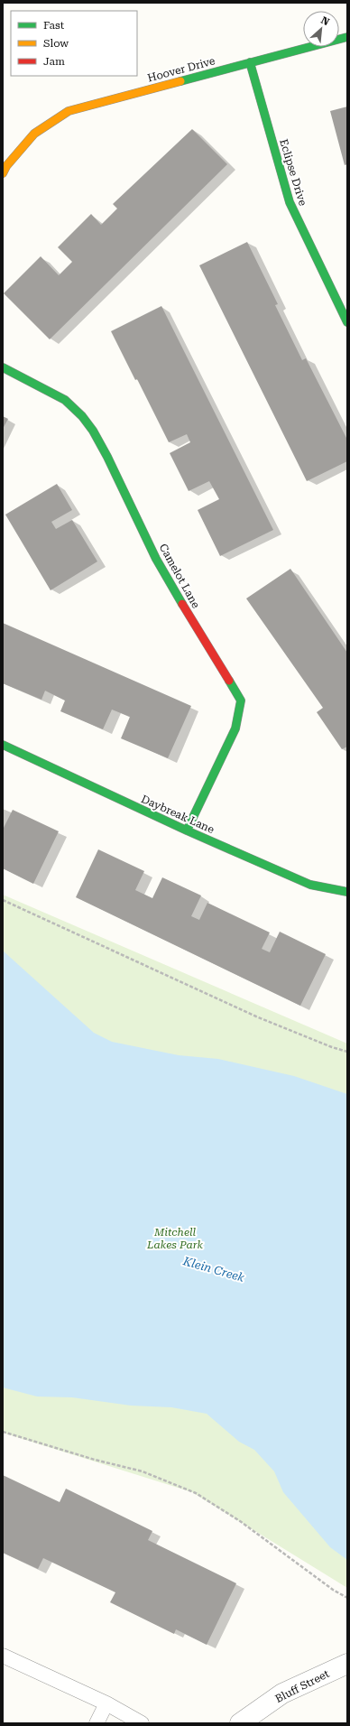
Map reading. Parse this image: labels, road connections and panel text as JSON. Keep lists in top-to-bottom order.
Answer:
{
  "streets": {
    "street": [
      "Hoover Drive",
      "Eclipse Drive",
      "Camelot Lane",
      "Daybreak Lane",
      "Bluff Street"
    ]
  },
  "crossings": [
    ["Hoover Drive", "Eclipse Drive"],
    ["Camelot Lane", "Daybreak Lane"]
  ],
  "water": ["Klein Creek"],
  "parks": ["Mitchell Lakes Park"],
  "legend": ["Fast", "Slow", "Jam"],
  "north": "top right"
}
